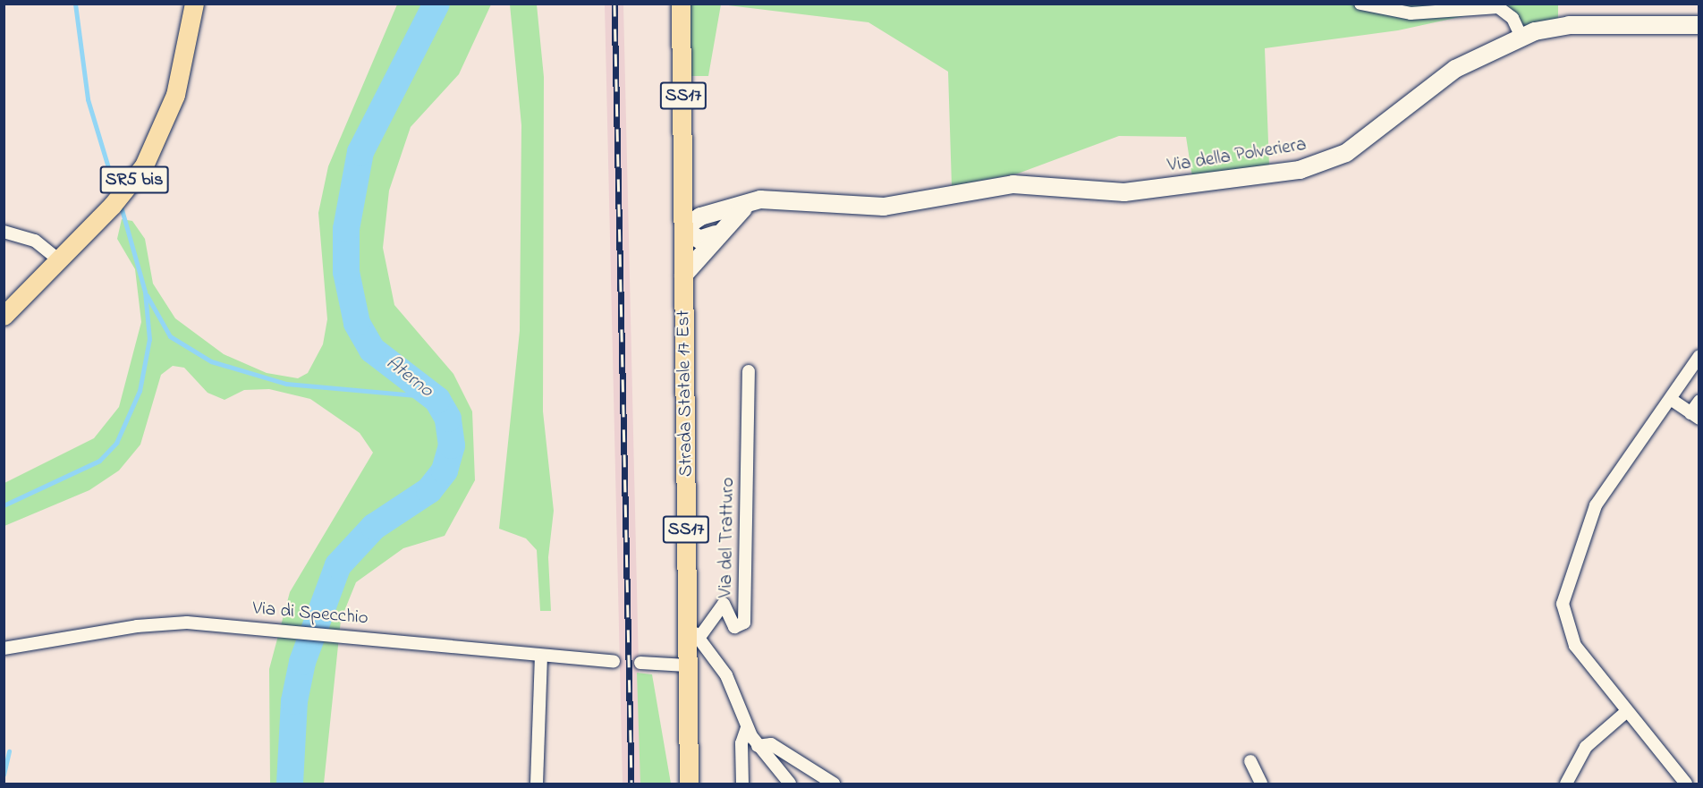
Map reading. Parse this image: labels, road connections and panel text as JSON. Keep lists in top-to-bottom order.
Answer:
{
  "streets": {
    "main road": [
      "SS17",
      "Via della Polveriera",
      "SR5 bis",
      "Strada Statale 17 Est"
    ],
    "street": ["Via del Tratturo", "Via di Specchio"]
  },
  "crossings": [
    ["Via della Polveriera", "Strada Statale 17 Est"],
    ["Strada Statale 17 Est", "Via del Tratturo"]
  ],
  "water": ["Aterno"]
}
